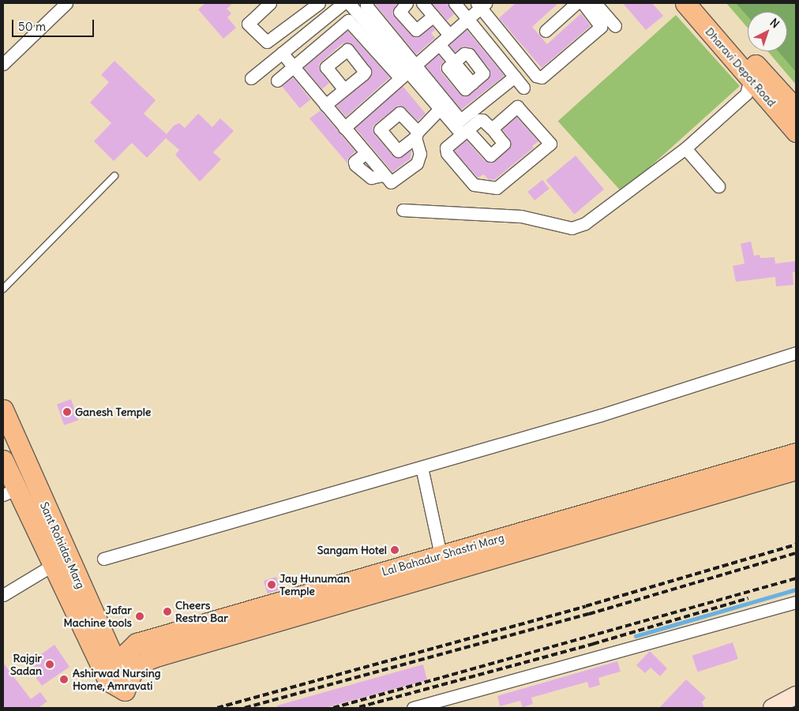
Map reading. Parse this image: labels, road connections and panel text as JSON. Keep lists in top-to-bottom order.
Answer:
{
  "streets": {
    "main road": ["Dharavi Depot Road", "Sant Rohidas Marg", "Lal Bahadur Shastri Marg"]
  },
  "crossings": [
    ["Sant Rohidas Marg", "Lal Bahadur Shastri Marg"]
  ],
  "places": [
    "Ganesh Temple",
    "Sangam Hotel",
    "Jay Hunuman Temple",
    "Cheers Restro Bar",
    "Jafar Machine tools",
    "Rajgir Sadan",
    "Ashirwad Nursing Home, Amravati"
  ],
  "scale_bar": "50 m",
  "north": "top right"
}
